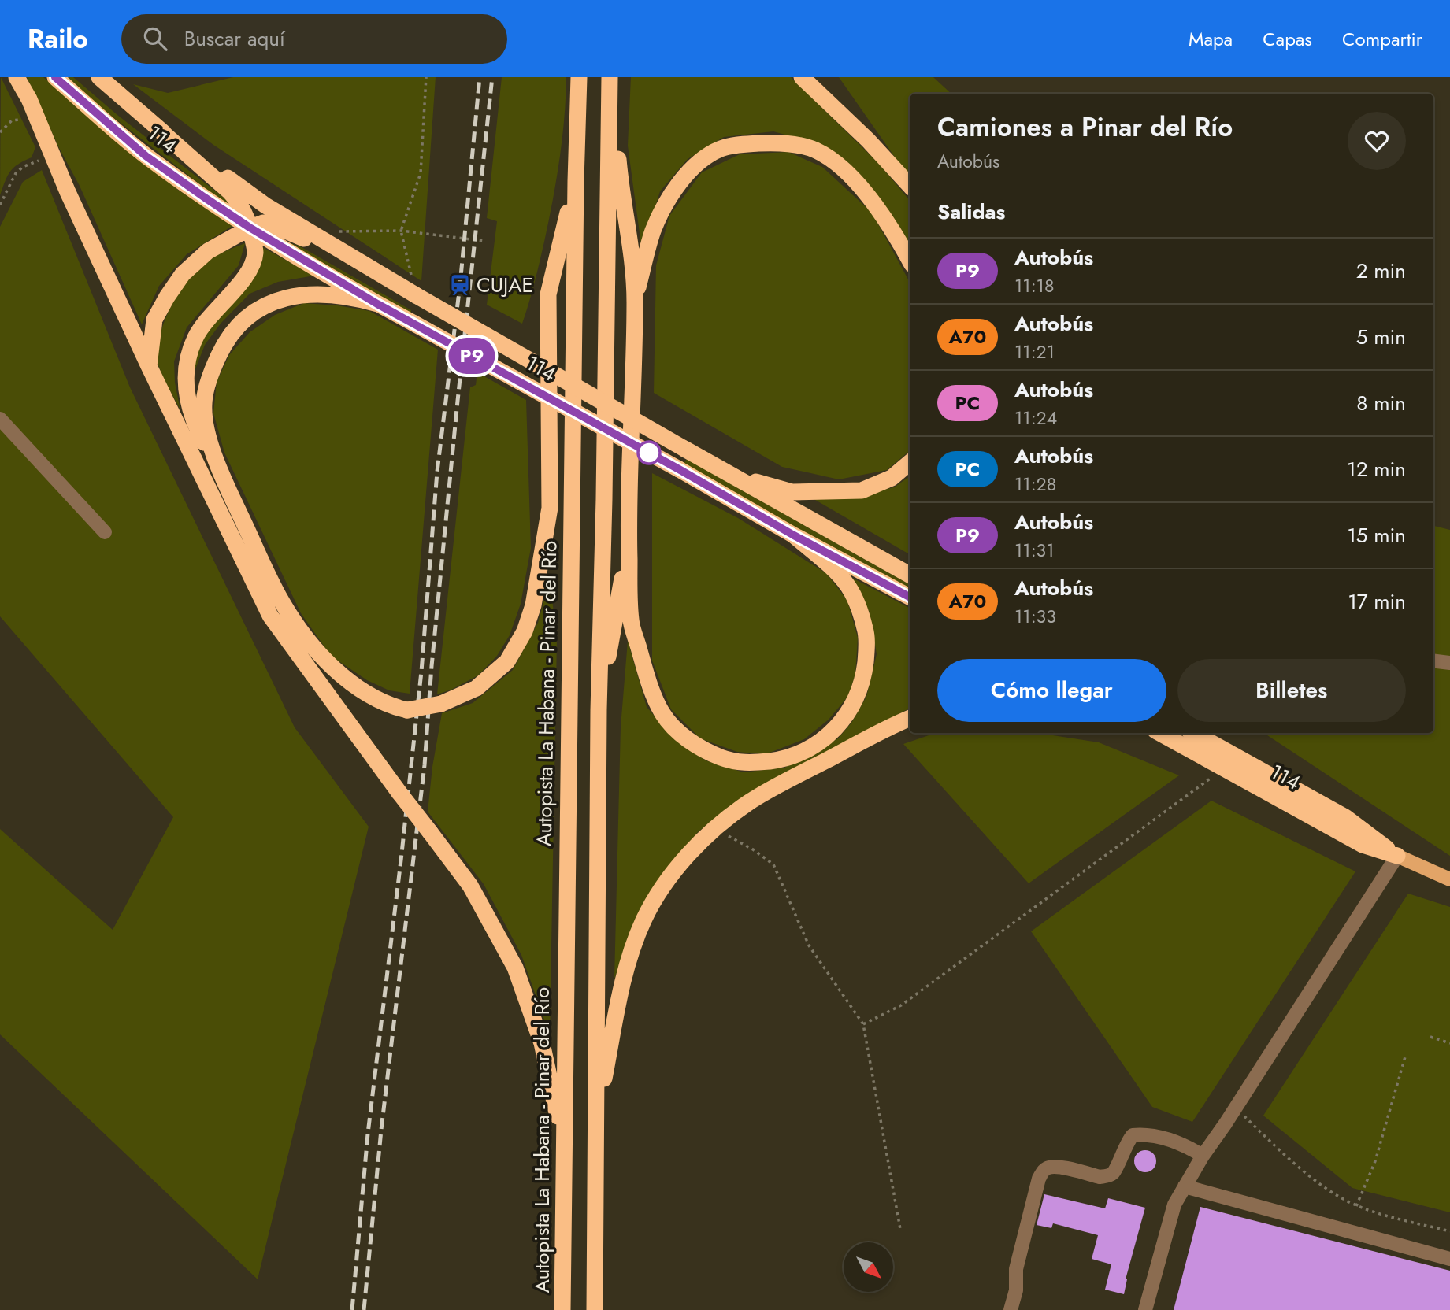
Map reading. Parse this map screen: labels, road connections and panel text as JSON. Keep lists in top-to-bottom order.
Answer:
{
  "streets": {
    "highway": ["114", "Autopista La Habana - Pinar del Río"]
  },
  "places": {
    "station": ["CUJAE"]
  },
  "lines": ["bus line P9"],
  "north": "bottom right",
  "page": {
    "header": "Railo",
    "search": "Buscar aquí",
    "nav": ["Mapa", "Capas", "Compartir"],
    "on_map": "P9",
    "heading": [
      ["Camiones a Pinar del Río", "Autobús"],
      "Salidas"
    ],
    "list": [
      {
        "mark": "P9",
        "name": "Autobús",
        "note": "11:18",
        "value": "2 min"
      },
      {
        "mark": "A70",
        "name": "Autobús",
        "note": "11:21",
        "value": "5 min"
      },
      {
        "mark": "PC",
        "name": "Autobús",
        "note": "11:24",
        "value": "8 min"
      },
      {
        "mark": "PC",
        "name": "Autobús",
        "note": "11:28",
        "value": "12 min"
      },
      {
        "mark": "P9",
        "name": "Autobús",
        "note": "11:31",
        "value": "15 min"
      },
      {
        "mark": "A70",
        "name": "Autobús",
        "note": "11:33",
        "value": "17 min"
      }
    ],
    "buttons": ["Cómo llegar", "Billetes"]
  }
}
